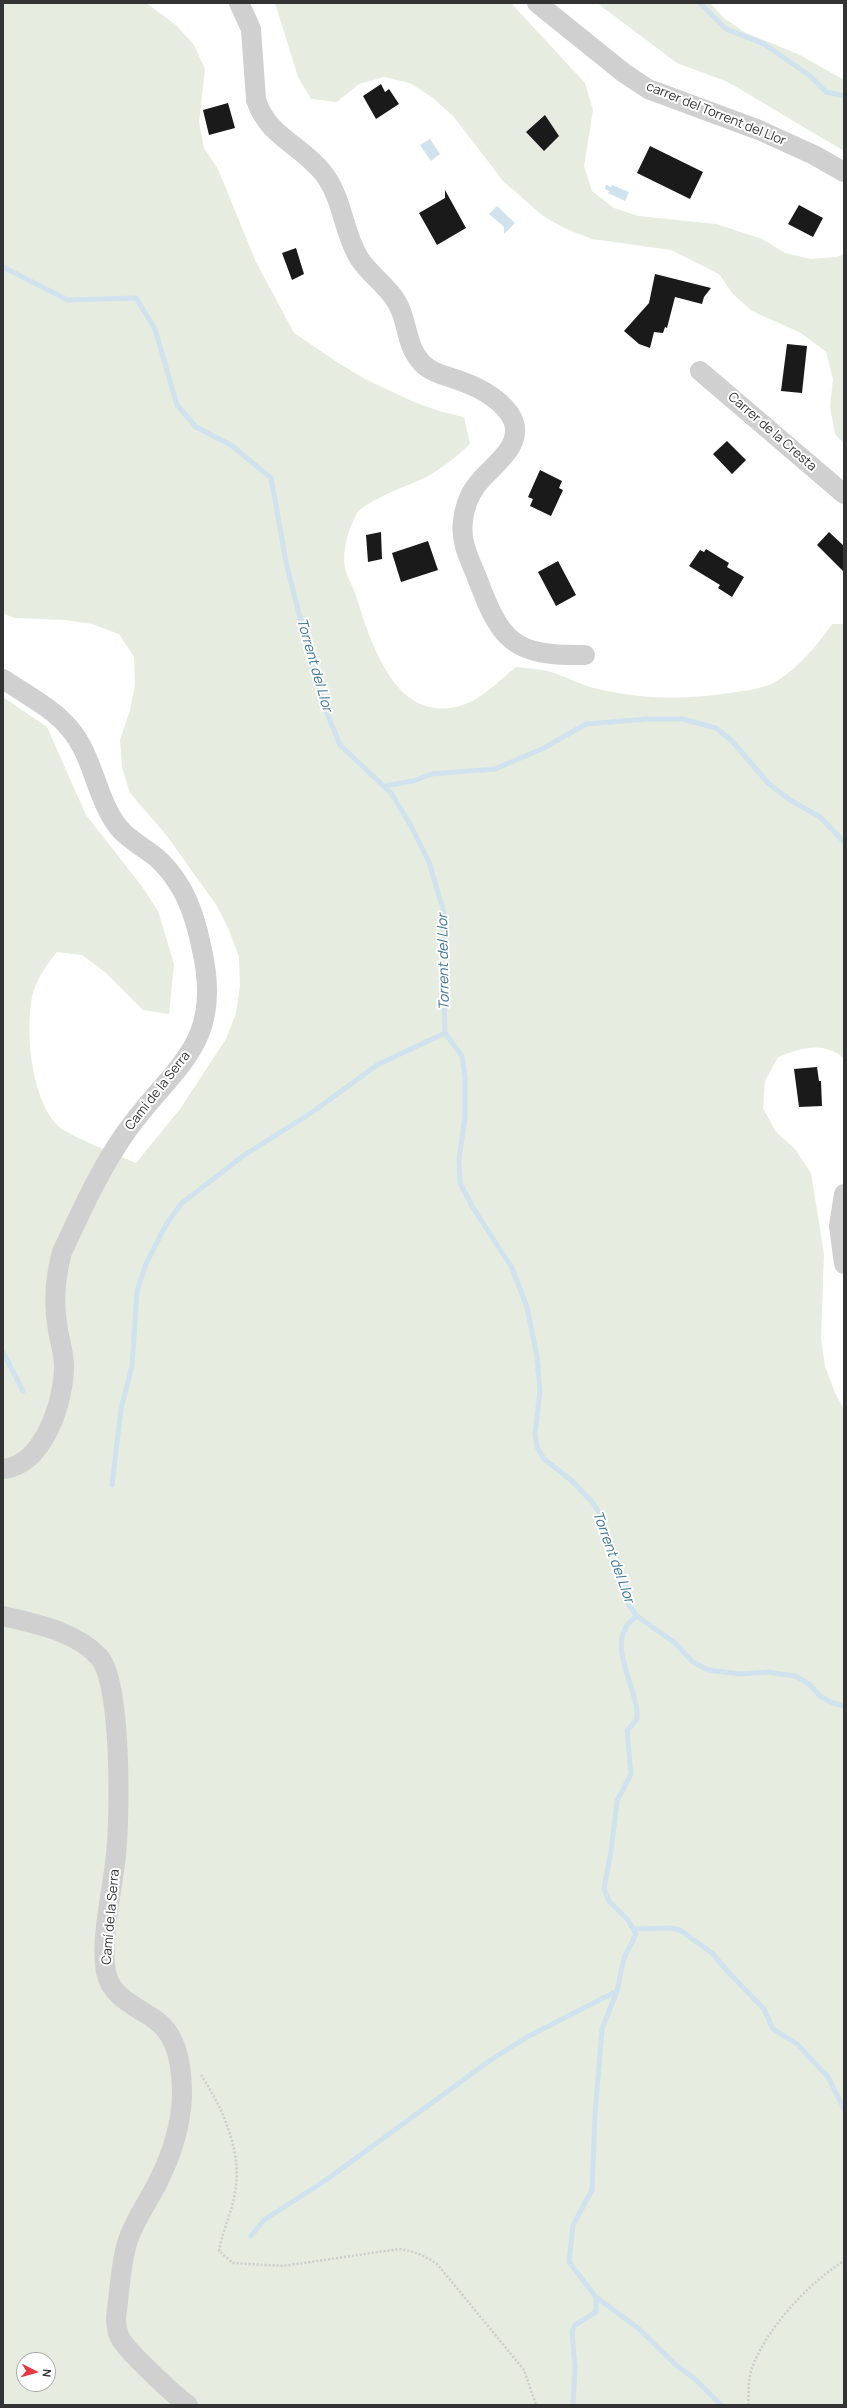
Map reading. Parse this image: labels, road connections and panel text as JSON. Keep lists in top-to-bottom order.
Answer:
{
  "streets": {
    "street": ["carrer del Torrent del Llor", "Carrer de la Cresta", "Camí de la Serra"]
  },
  "water": ["Torrent del Llor"],
  "north": "right"
}
